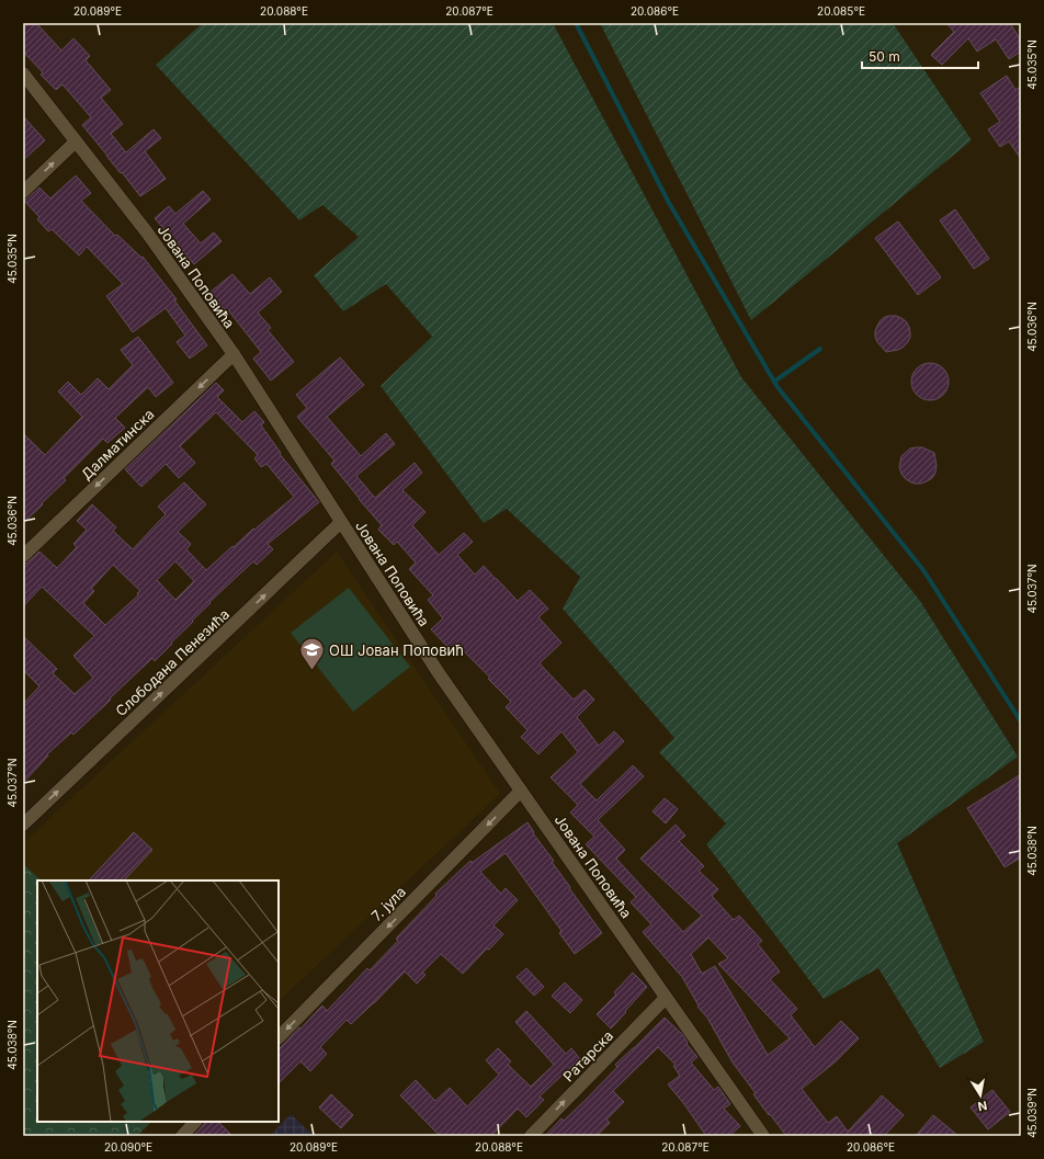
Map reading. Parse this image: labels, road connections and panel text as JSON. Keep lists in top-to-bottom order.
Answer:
{
  "streets": {
    "street": [
      "Јована Поповића",
      "Далматинска",
      "Слободана Пенезића",
      "7. јула",
      "Ратарска"
    ]
  },
  "crossings": [
    ["Јована Поповића", "Далматинска"],
    ["Јована Поповића", "Слободана Пенезића"],
    ["Јована Поповића", "7. јула"],
    ["Јована Поповића", "Ратарска"]
  ],
  "one_way": [
    "Далматинска",
    "Слободана Пенезића",
    "7. јула",
    "Ратарска"
  ],
  "places": {
    "school or university": ["ОШ Јован Поповић"]
  },
  "scale_bar": "50 m",
  "north": "bottom",
  "coordinates": [
    "20.089°E",
    "20.088°E",
    "20.087°E",
    "20.086°E",
    "20.085°E",
    "45.035°N",
    "45.036°N",
    "45.037°N",
    "45.038°N",
    "45.039°N",
    "20.090°E"
  ]
}
